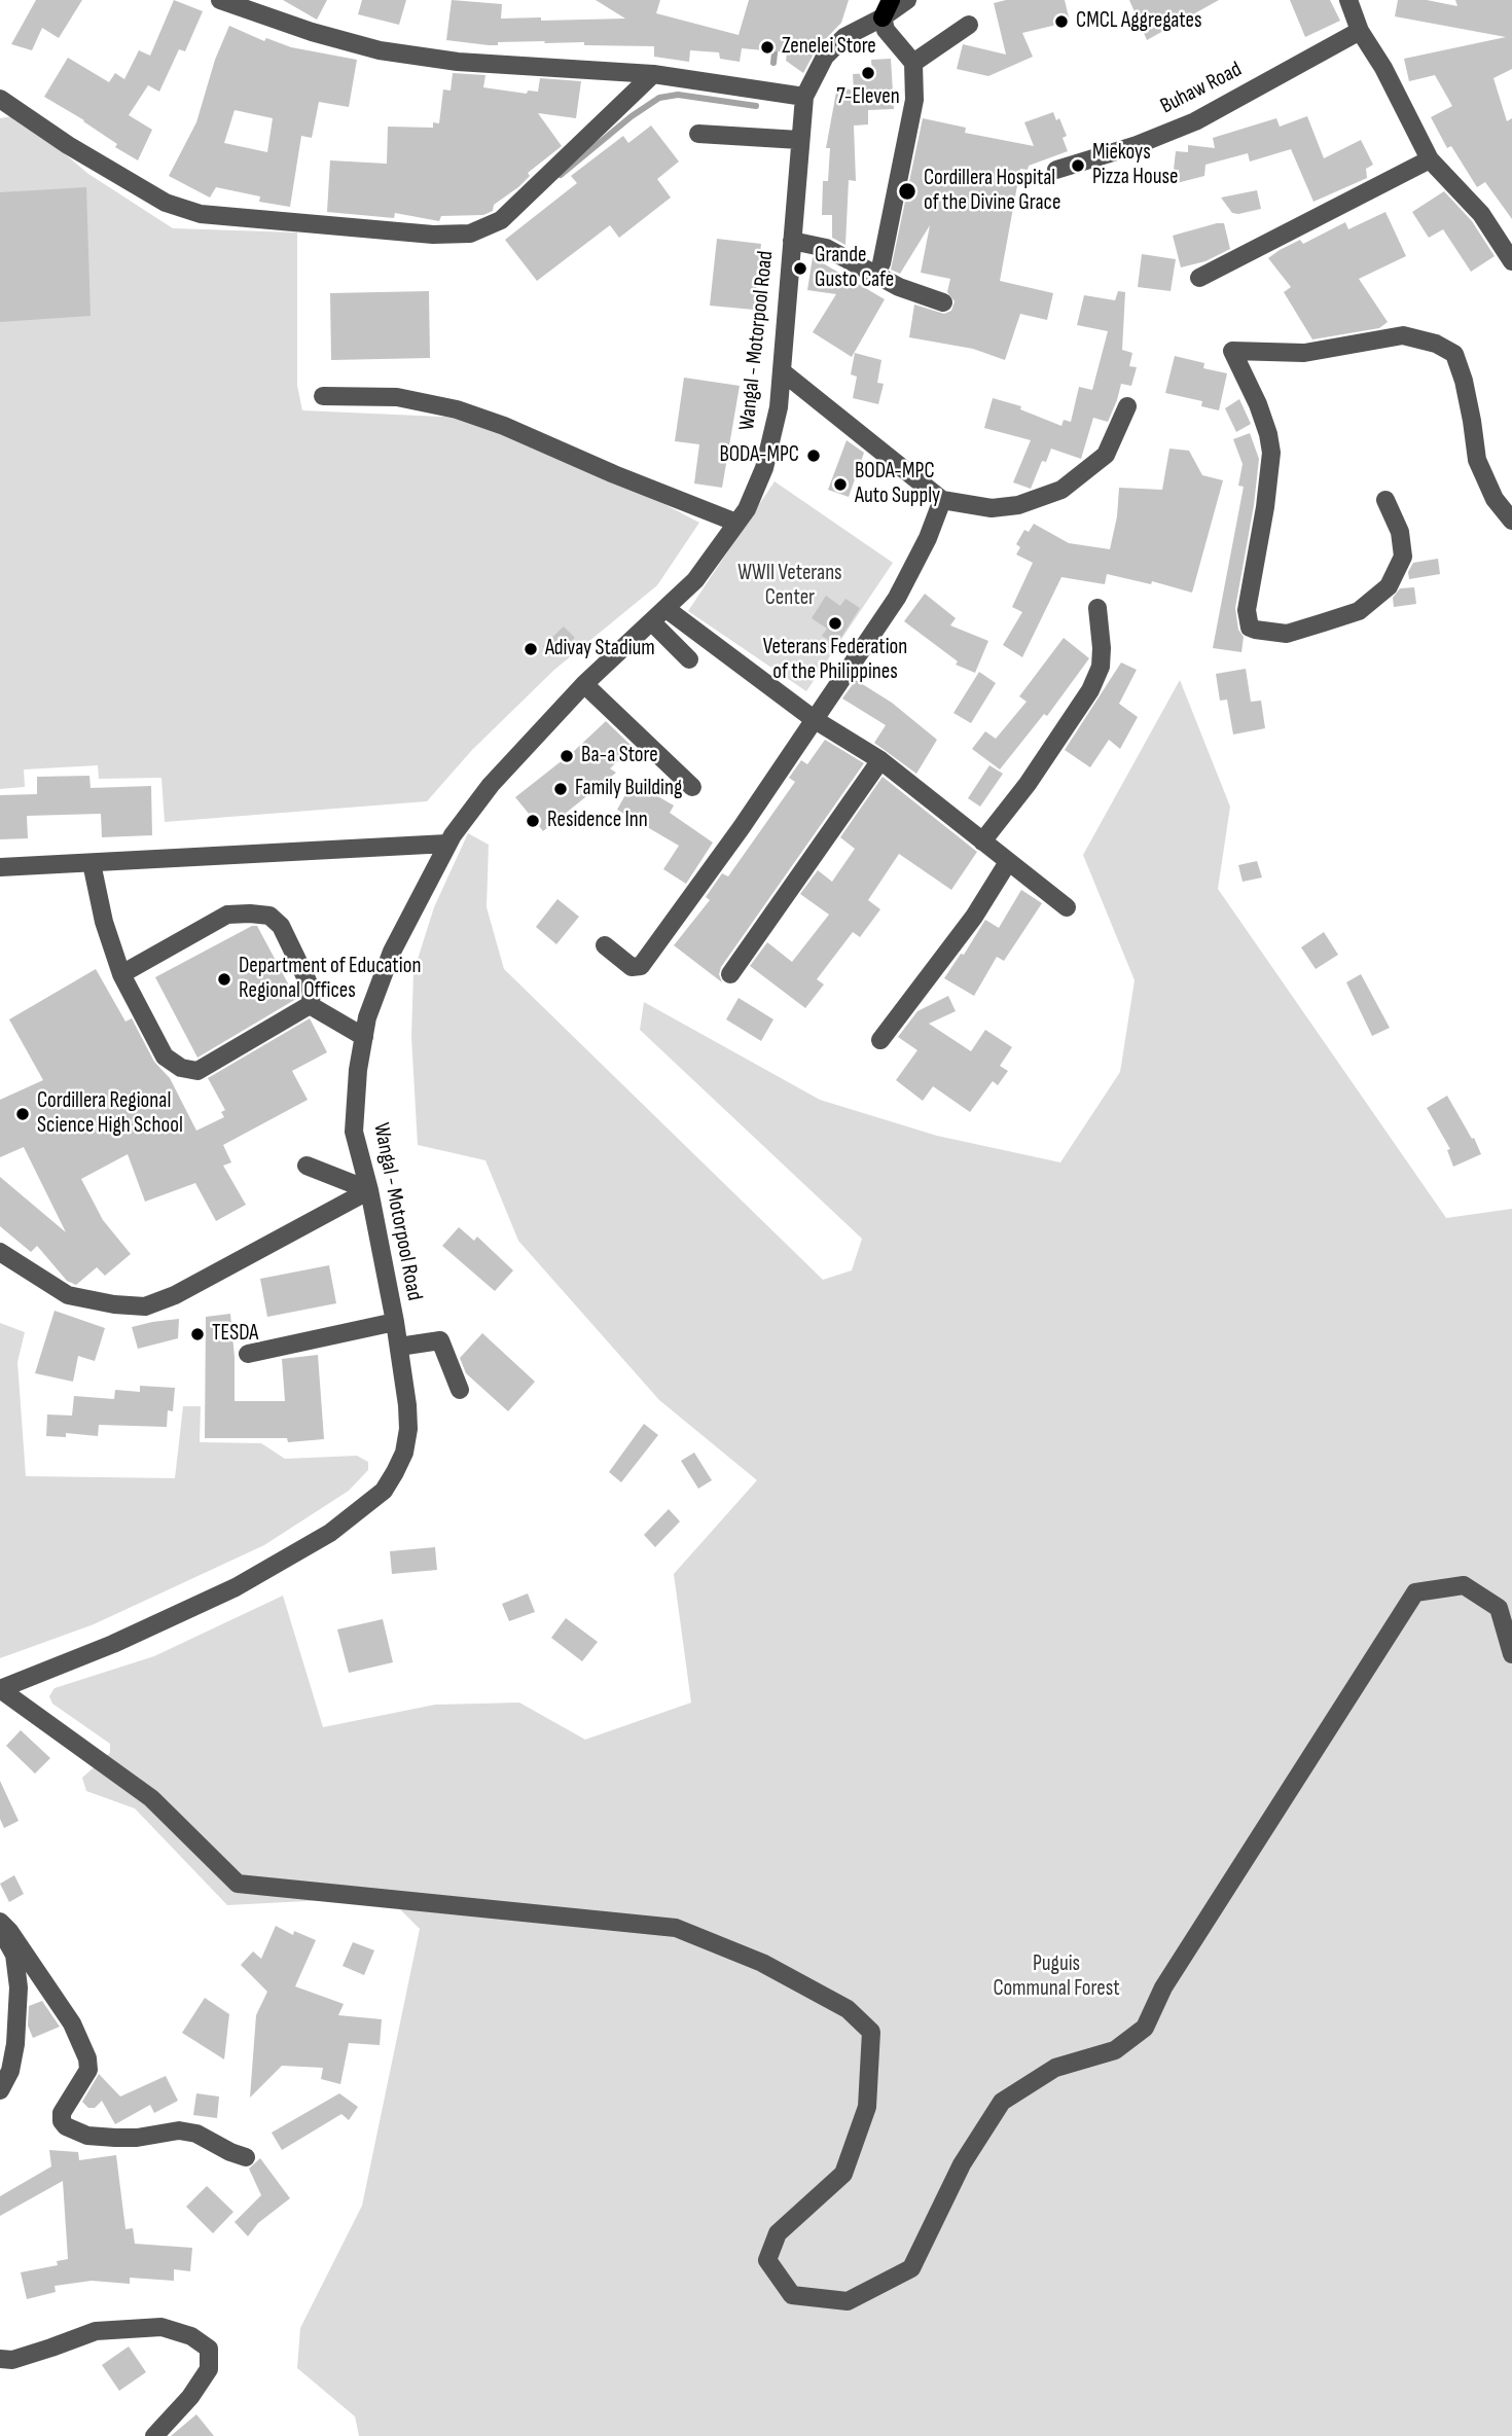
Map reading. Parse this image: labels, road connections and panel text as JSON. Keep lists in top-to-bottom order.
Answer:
{
  "streets": {
    "street": ["Buhaw Road", "Wangal - Motorpool Road"]
  },
  "parks": ["WWII Veterans Center", "Puguis Communal Forest"],
  "places": [
    "CMCL Aggregates",
    "Zenelei Store",
    "7-Eleven",
    "Miekoys Pizza House",
    "Cordillera Hospital of the Divine Grace",
    "Grande Gusto Cafe",
    "BODA-MPC",
    "BODA-MPC Auto Supply",
    "Veterans Federation of the Philippines",
    "Adivay Stadium",
    "Ba-a Store",
    "Family Building",
    "Residence Inn",
    "Department of Education Regional Offices",
    "Cordillera Regional Science High School",
    "TESDA"
  ]
}
